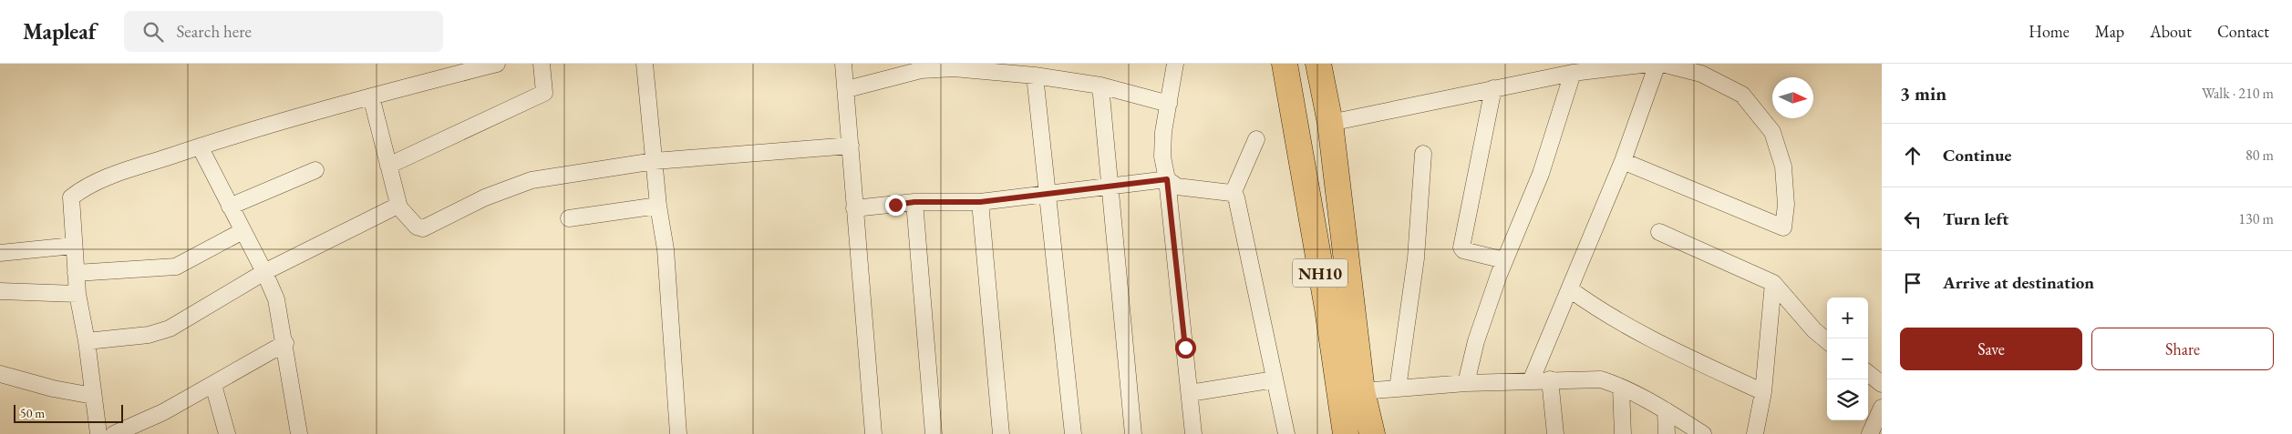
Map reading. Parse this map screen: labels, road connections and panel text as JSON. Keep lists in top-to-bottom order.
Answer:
{
  "streets": {
    "highway": ["NH10"]
  },
  "scale_bar": "50 m",
  "north": "right",
  "page": {
    "header": "Mapleaf",
    "search": "Search here",
    "nav": [
      "Home",
      "Map",
      "About",
      "Contact"
    ],
    "heading": ["3 min", "Walk · 210 m"],
    "list": [
      ["Continue", "80 m"],
      ["Turn left", "130 m"],
      "Arrive at destination"
    ],
    "map_buttons": ["+", "−"],
    "buttons": ["Save", "Share"],
    "scale": "50 m"
  }
}
